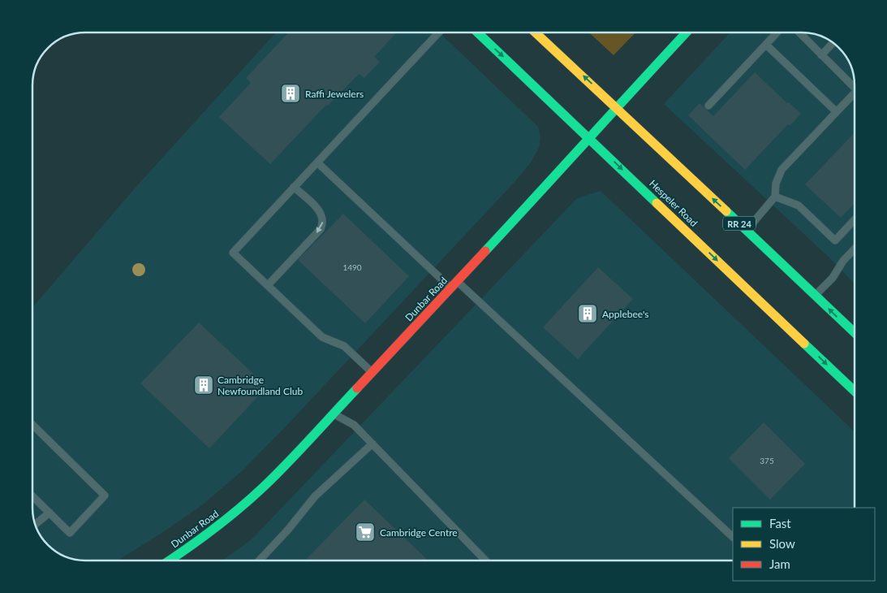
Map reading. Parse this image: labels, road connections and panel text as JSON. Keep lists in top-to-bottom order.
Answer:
{
  "streets": {
    "main road": ["Hespeler Road", "RR 24", "Dunbar Road"]
  },
  "crossings": [
    ["Hespeler Road", "Dunbar Road"],
    ["RR 24", "Dunbar Road"]
  ],
  "places": {
    "building": ["Raffi Jewelers", "Applebee's", "Cambridge Newfoundland Club"],
    "supermarket": ["Cambridge Centre"]
  },
  "house_numbers": ["1490", "375"],
  "legend": ["Fast", "Slow", "Jam"]
}
